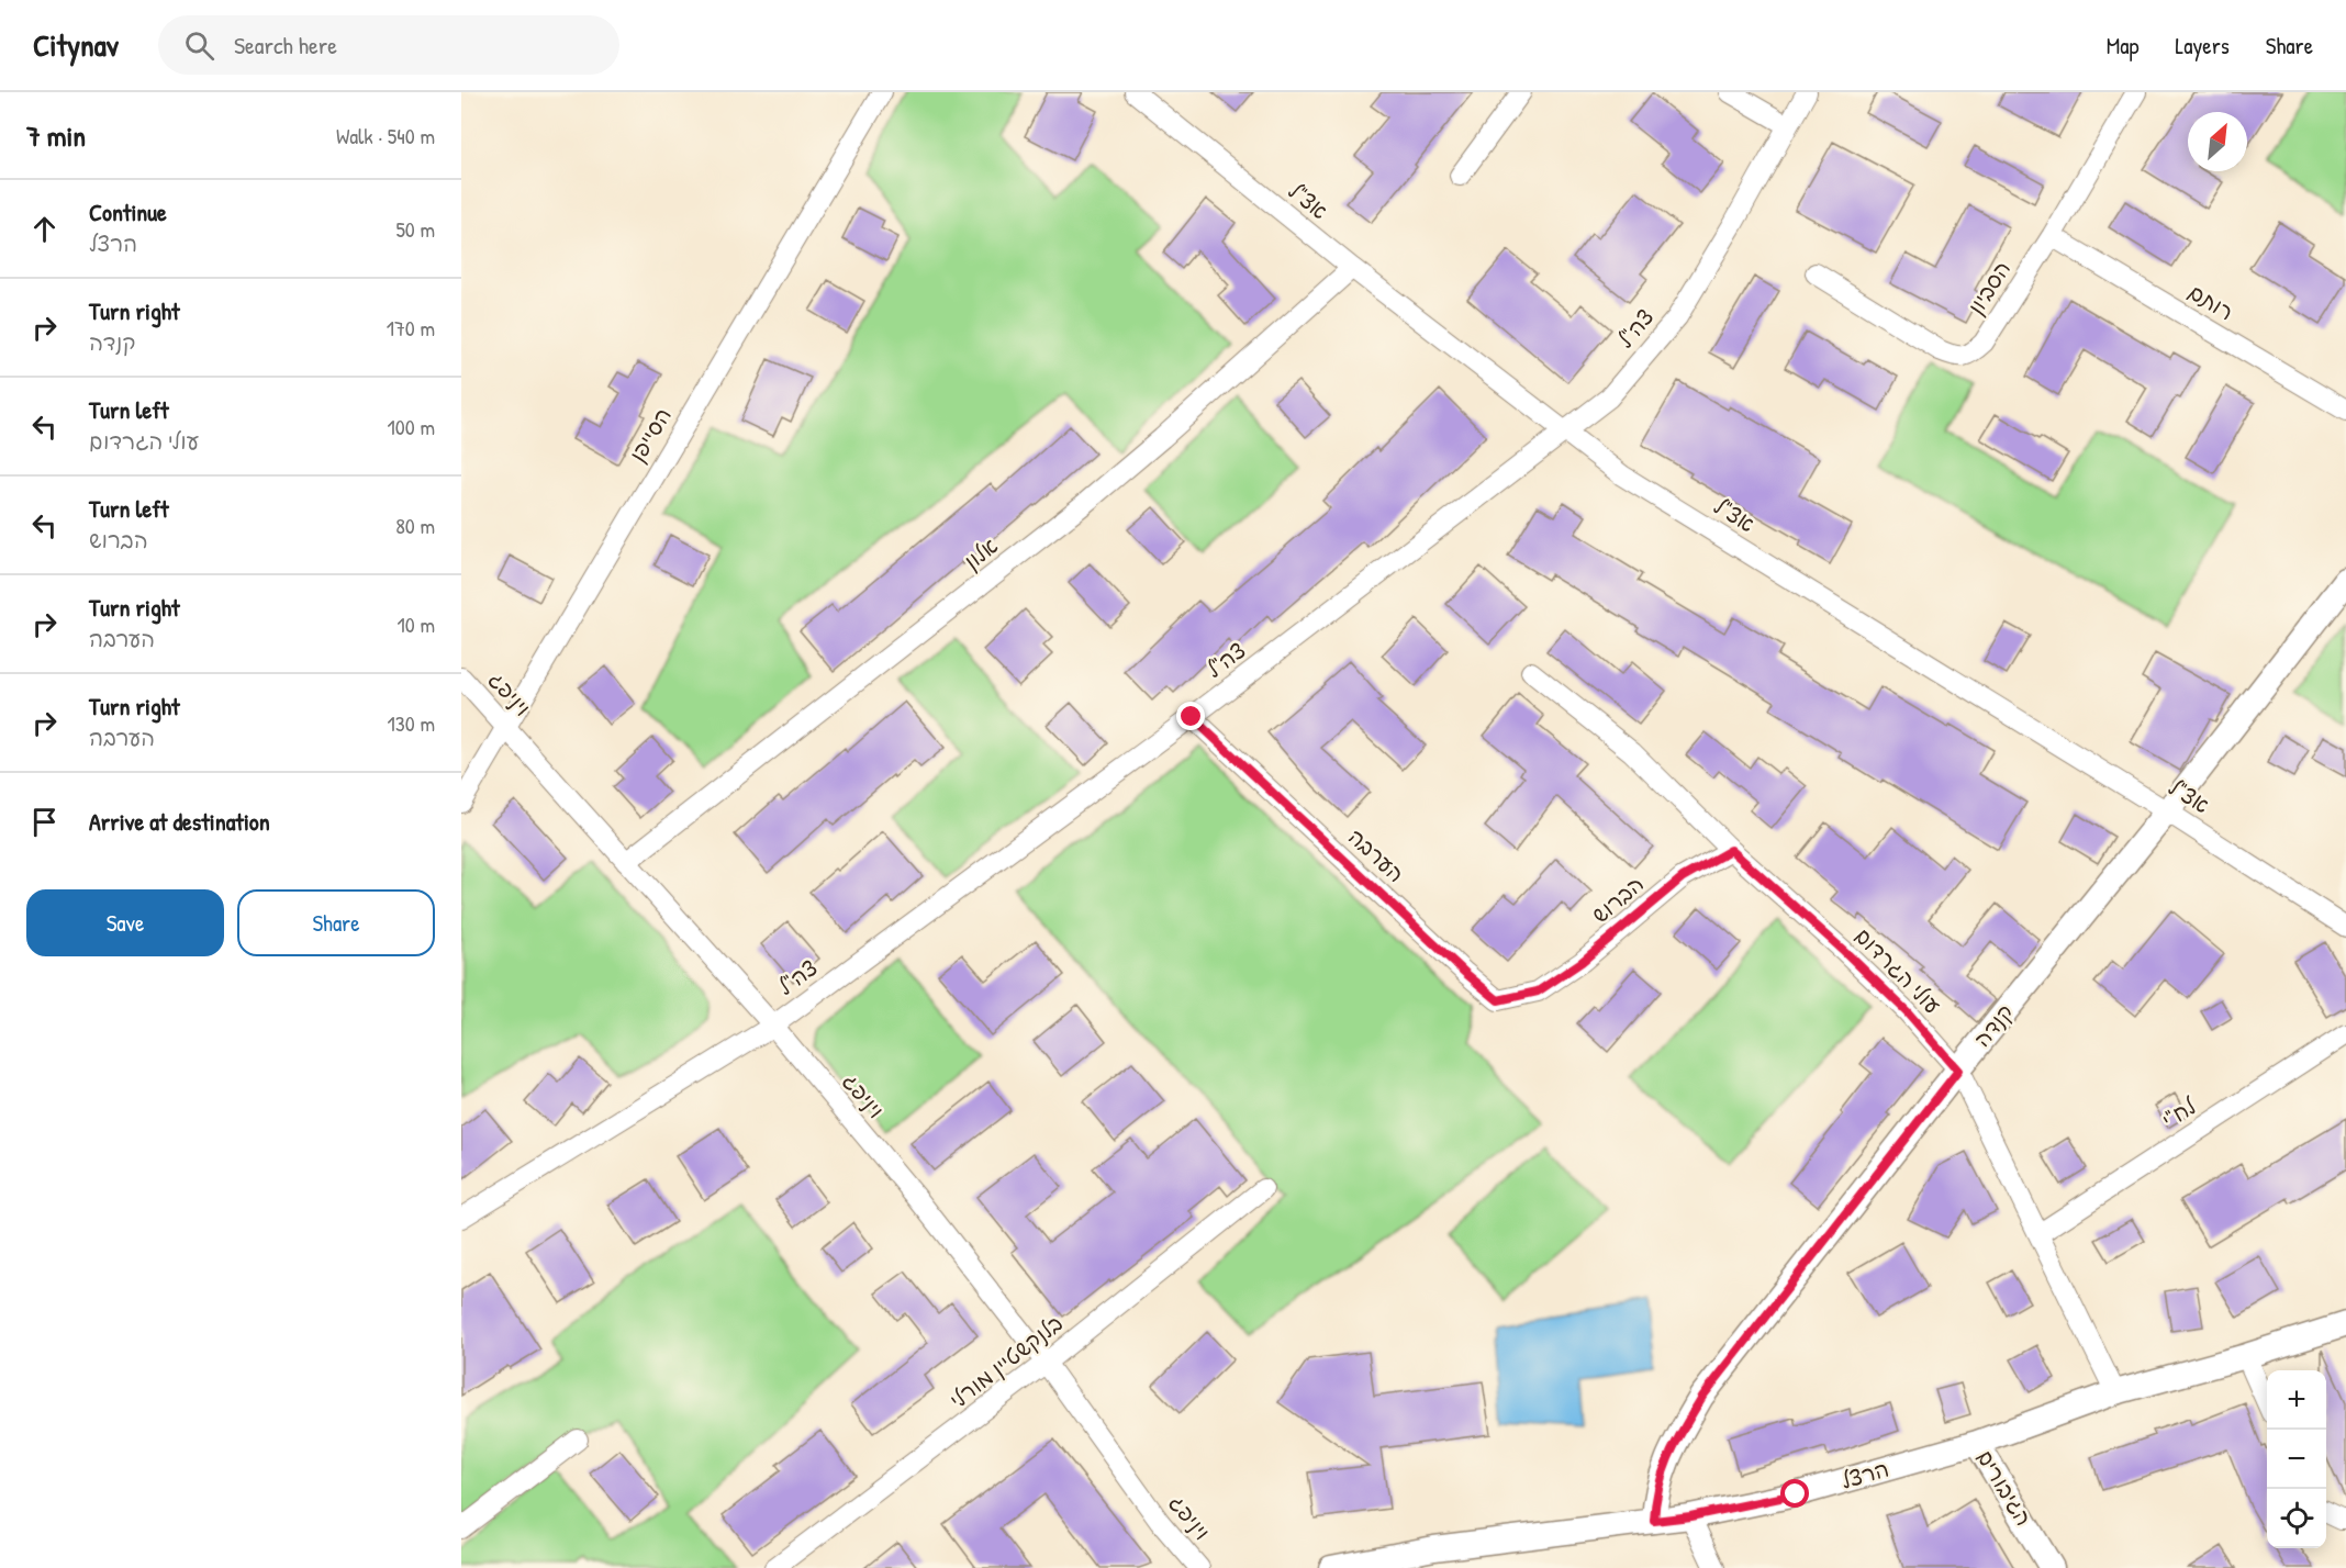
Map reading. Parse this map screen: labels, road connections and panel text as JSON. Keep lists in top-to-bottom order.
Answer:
{
  "streets": {
    "street": [
      "אצ\"ל",
      "הסביון",
      "רותם",
      "צה\"ל",
      "הסייפן",
      "אלון",
      "ויניפג",
      "הערבה",
      "הברוש",
      "עולי הגרדום",
      "קנדה",
      "לח\"י",
      "בלנקשטיין מורלי",
      "הרצל",
      "הגיבורים"
    ]
  },
  "crossings": [
    ["אצ\"ל", "צה\"ל"],
    ["אצ\"ל", "אלון"],
    ["אצ\"ל", "קנדה"],
    ["הסביון", "רותם"],
    ["צה\"ל", "ויניפג"],
    ["צה\"ל", "הערבה"],
    ["הסייפן", "ויניפג"],
    ["אלון", "ויניפג"],
    ["ויניפג", "בלנקשטיין מורלי"],
    ["הערבה", "הברוש"],
    ["הברוש", "עולי הגרדום"],
    ["עולי הגרדום", "קנדה"],
    ["עולי הגרדום", "לח\"י"],
    ["עולי הגרדום", "הרצל"],
    ["קנדה", "הרצל"],
    ["הרצל", "הגיבורים"]
  ],
  "north": "top right",
  "page": {
    "header": "Citynav",
    "search": "Search here",
    "nav": ["Map", "Layers", "Share"],
    "heading": ["7 min", "Walk · 540 m"],
    "list": [
      ["Continue", "הרצל", "50 m"],
      ["Turn right", "קנדה", "170 m"],
      ["Turn left", "עולי הגרדום", "100 m"],
      ["Turn left", "הברוש", "80 m"],
      ["Turn right", "הערבה", "10 m"],
      ["Turn right", "הערבה", "130 m"],
      "Arrive at destination"
    ],
    "buttons": ["Save", "Share"],
    "map_buttons": ["+", "−"]
  }
}
